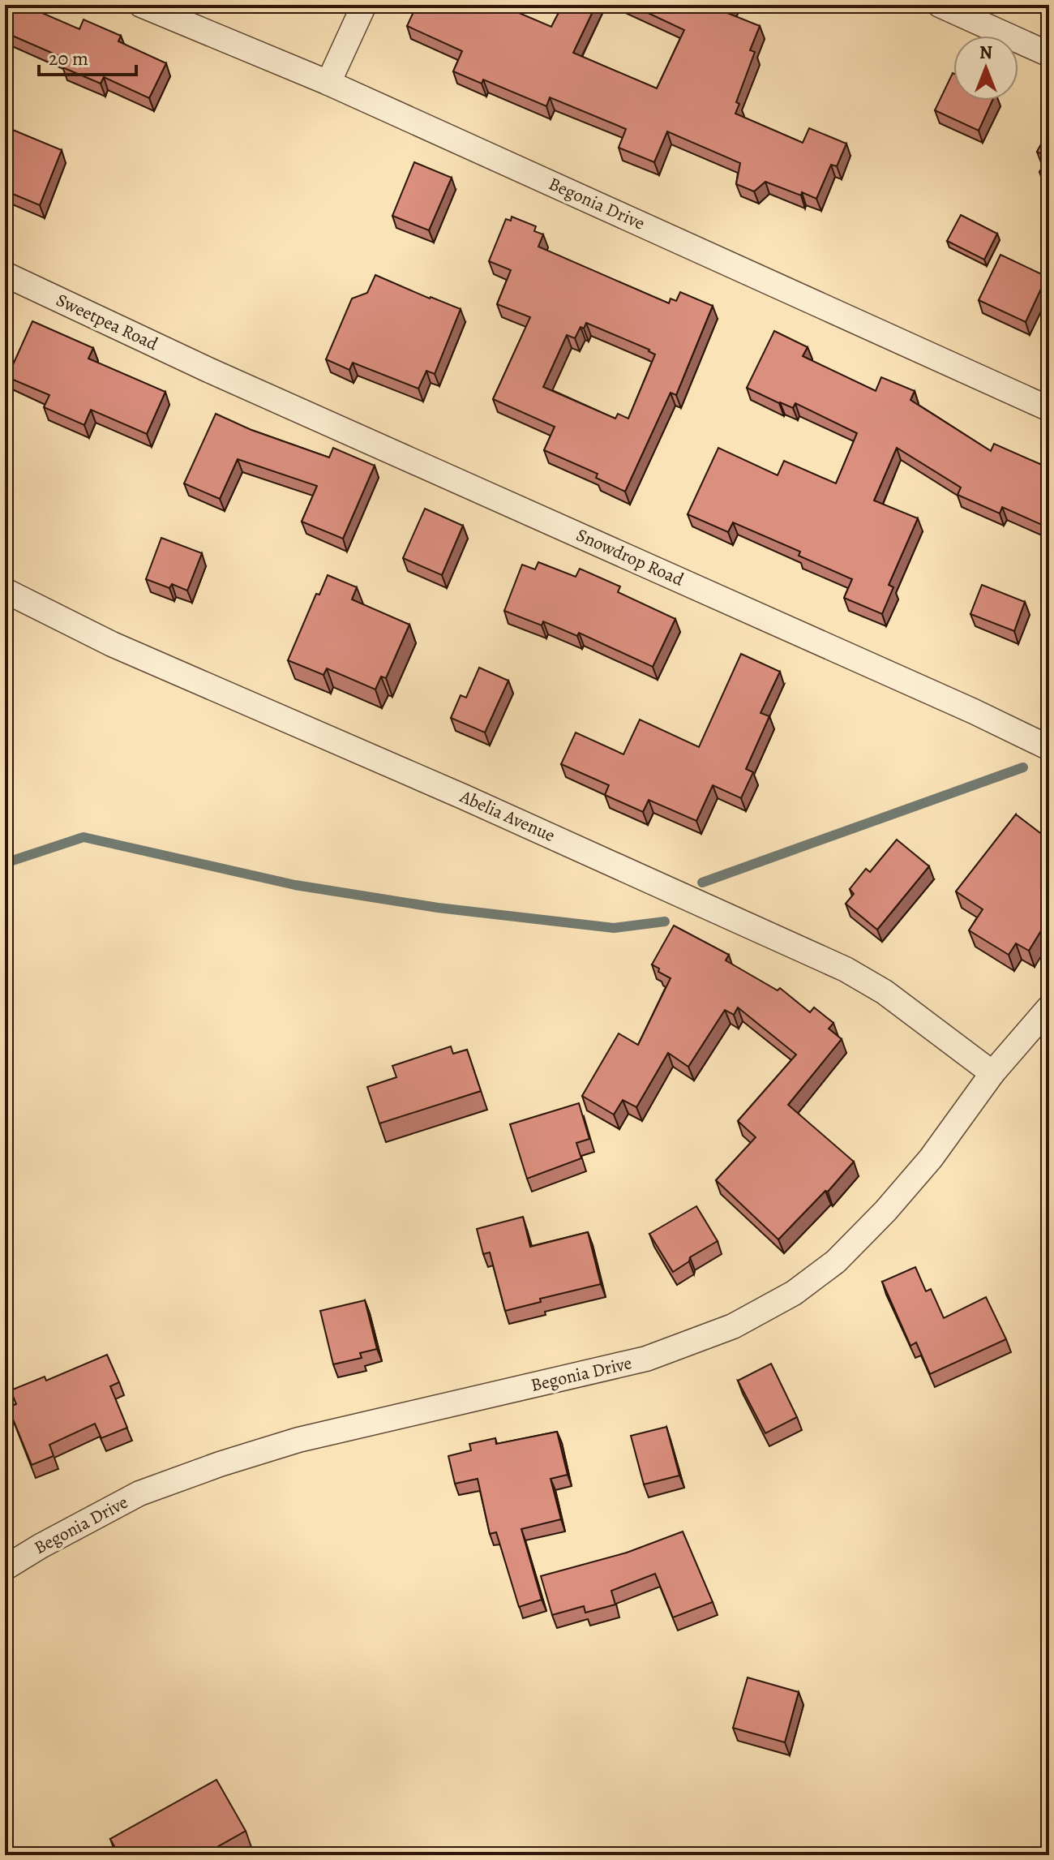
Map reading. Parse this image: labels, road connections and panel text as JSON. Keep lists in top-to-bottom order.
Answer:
{
  "streets": {
    "street": [
      "Begonia Drive",
      "Sweetpea Road",
      "Snowdrop Road",
      "Abelia Avenue"
    ]
  },
  "crossings": [
    ["Begonia Drive", "Abelia Avenue"],
    ["Sweetpea Road", "Snowdrop Road"]
  ],
  "scale_bar": "20 m",
  "north": "top"
}
